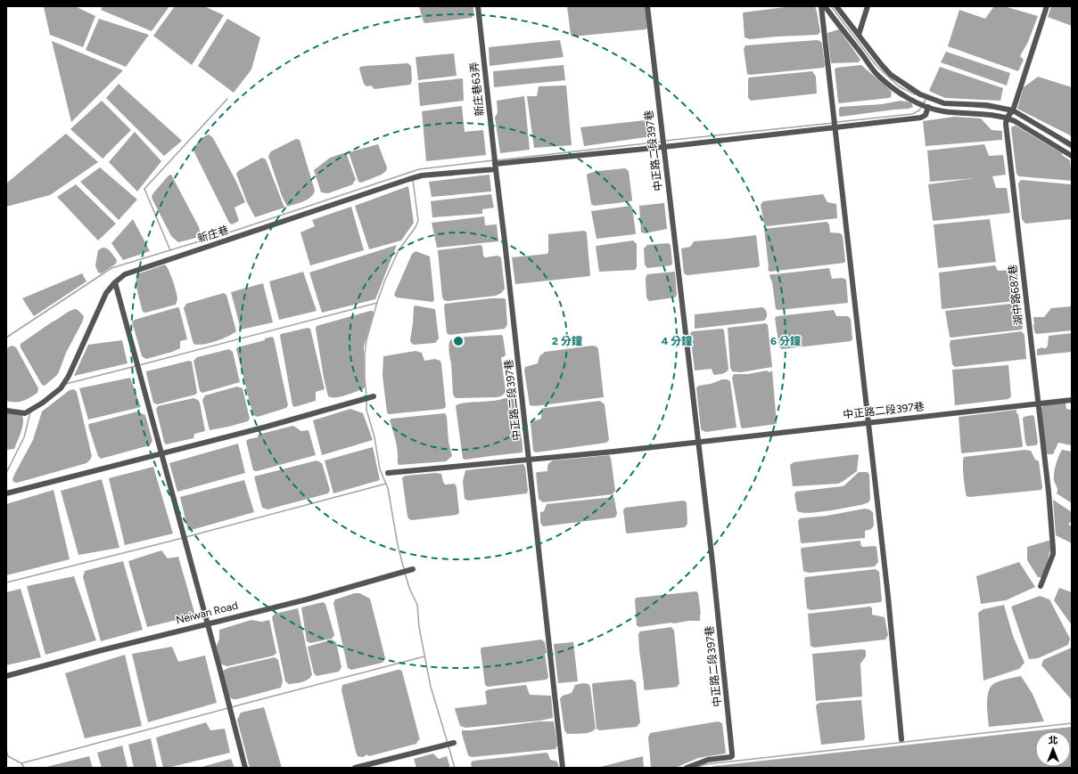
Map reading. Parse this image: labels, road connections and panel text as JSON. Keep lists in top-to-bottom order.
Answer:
{
  "streets": {
    "street": [
      "新庄巷63弄",
      "中正路二段397巷",
      "新庄巷",
      "湖中路687巷",
      "Neiwan Road"
    ]
  },
  "crossings": [
    ["新庄巷63弄", "中正路二段397巷"],
    ["新庄巷63弄", "新庄巷"],
    ["中正路二段397巷", "新庄巷"],
    ["中正路二段397巷", "湖中路687巷"]
  ],
  "north": "top",
  "rings": ["2 分鐘", "4 分鐘", "6 分鐘"]
}
